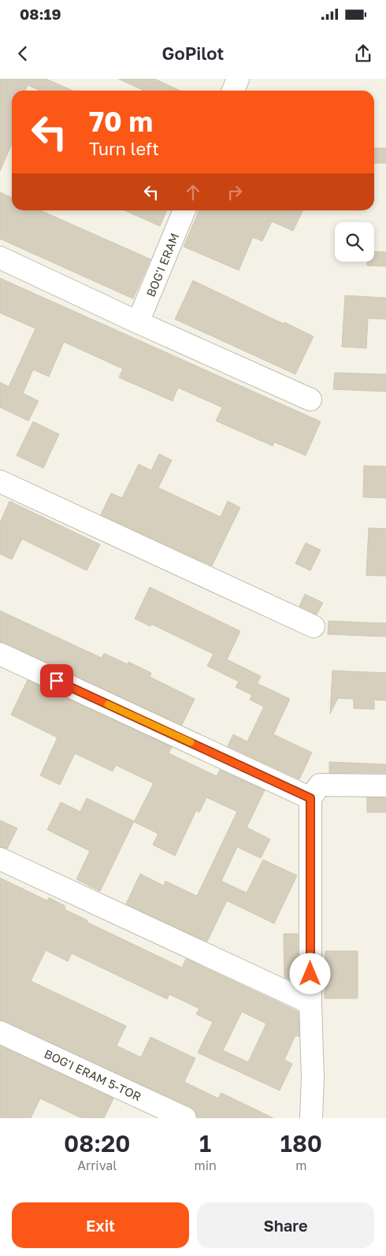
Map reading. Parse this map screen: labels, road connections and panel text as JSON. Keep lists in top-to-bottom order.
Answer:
{
  "streets": {
    "street": ["BOG'I ERAM", "BOG'I ERAM 5-TOR"]
  },
  "page": {
    "status": "08:19",
    "header": "GoPilot",
    "turn": ["70 m", "Turn left"],
    "eta": [
      "08:20",
      "Arrival",
      "1",
      "min",
      "180",
      "m"
    ],
    "buttons": ["Exit", "Share"]
  }
}
